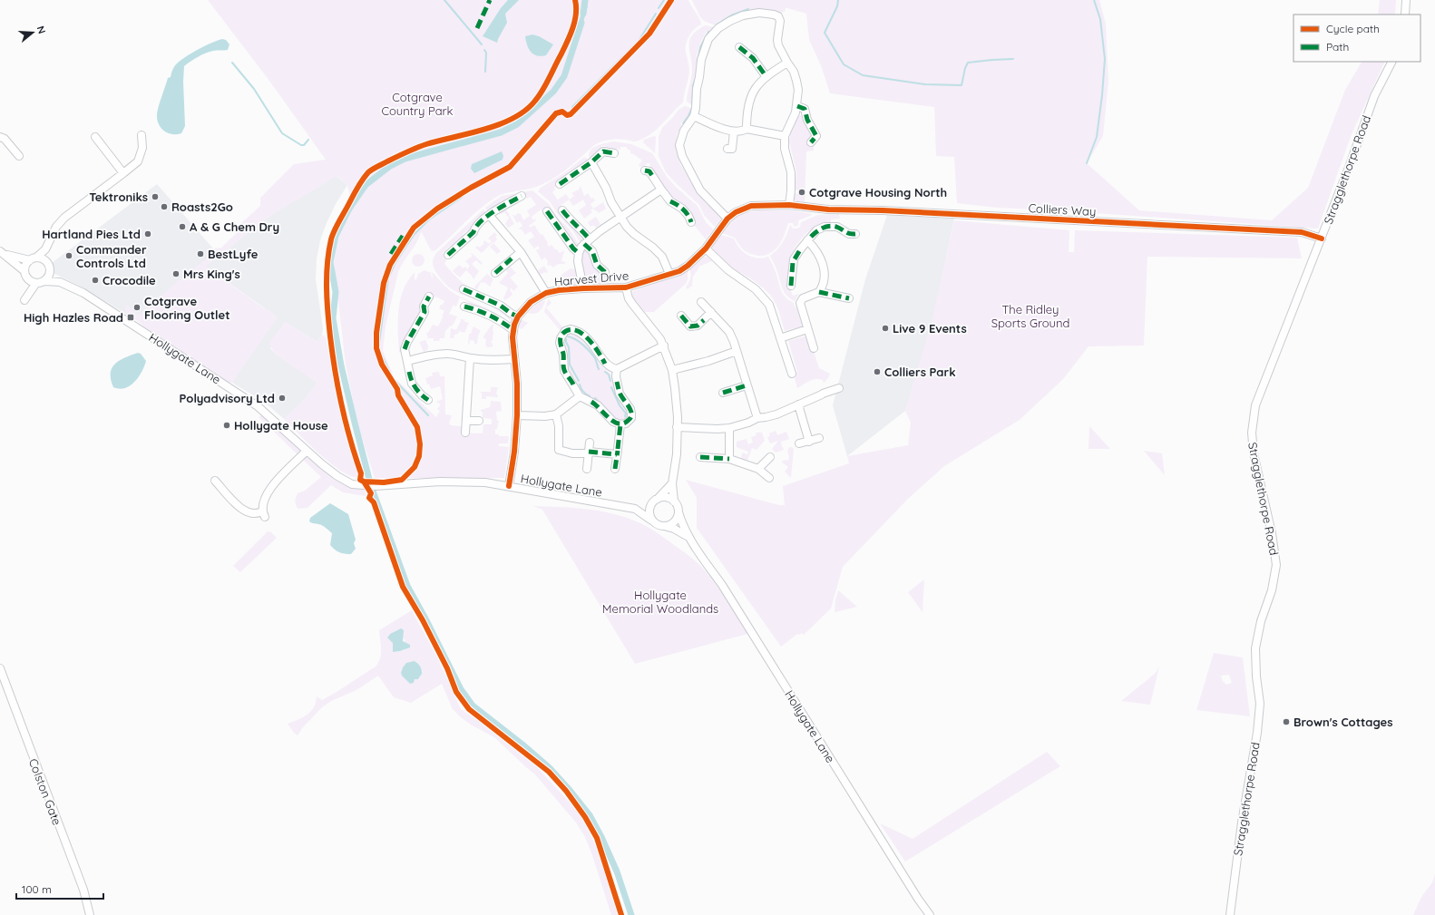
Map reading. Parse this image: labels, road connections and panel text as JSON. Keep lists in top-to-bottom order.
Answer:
{
  "streets": {
    "street": [
      "Stragglethorpe Road",
      "Colliers Way",
      "Harvest Drive",
      "Hollygate Lane",
      "Colston Gate"
    ]
  },
  "crossings": [
    ["Stragglethorpe Road", "Colliers Way"],
    ["Colliers Way", "Harvest Drive"],
    ["Harvest Drive", "Hollygate Lane"]
  ],
  "parks": ["Cotgrave Country Park", "The Ridley Sports Ground", "Hollygate Memorial Woodlands"],
  "places": {
    "other": [
      "Cotgrave Housing North",
      "Tektroniks",
      "Roasts2Go",
      "A & G Chem Dry",
      "Hartland Pies Ltd",
      "BestLyfe",
      "Commander Controls Ltd",
      "Mrs King's",
      "Crocodile",
      "Cotgrave Flooring Outlet",
      "Live 9 Events",
      "Colliers Park",
      "Polyadvisory Ltd",
      "Hollygate House",
      "Brown's Cottages"
    ],
    "transit": ["High Hazles Road"]
  },
  "legend": ["Cycle path", "Path"],
  "scale_bar": "100 m",
  "north": "right"
}
